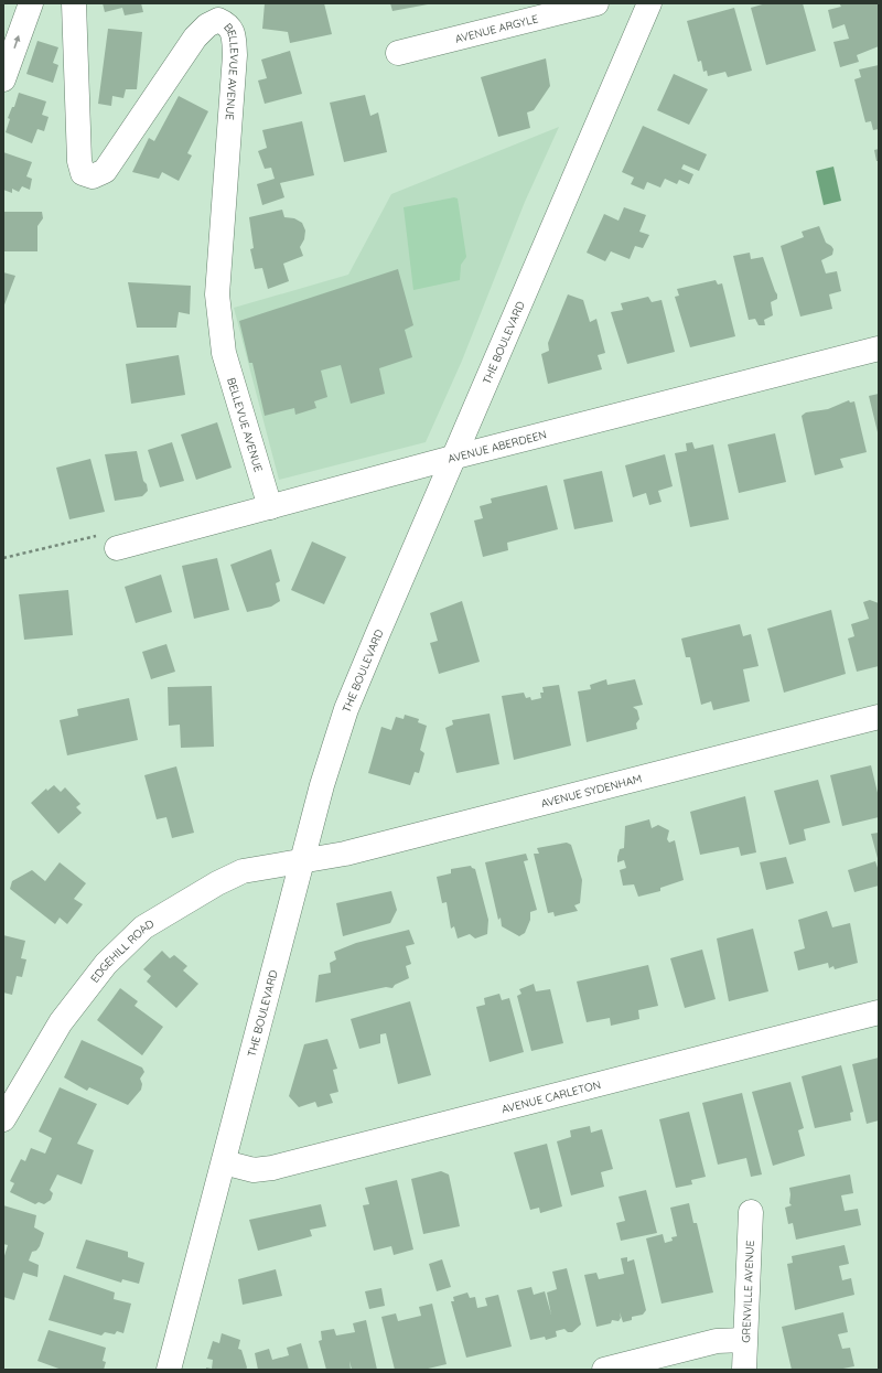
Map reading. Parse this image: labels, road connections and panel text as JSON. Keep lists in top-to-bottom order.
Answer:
{
  "streets": {
    "street": [
      "AVENUE ARGYLE",
      "BELLEVUE AVENUE",
      "THE BOULEVARD",
      "AVENUE ABERDEEN",
      "AVENUE SYDENHAM",
      "EDGEHILL ROAD",
      "AVENUE CARLETON",
      "GRENVILLE AVENUE"
    ]
  },
  "crossings": [
    ["BELLEVUE AVENUE", "AVENUE ABERDEEN"],
    ["THE BOULEVARD", "AVENUE ABERDEEN"],
    ["THE BOULEVARD", "AVENUE SYDENHAM"],
    ["THE BOULEVARD", "EDGEHILL ROAD"],
    ["THE BOULEVARD", "AVENUE CARLETON"],
    ["AVENUE SYDENHAM", "EDGEHILL ROAD"]
  ]
}
